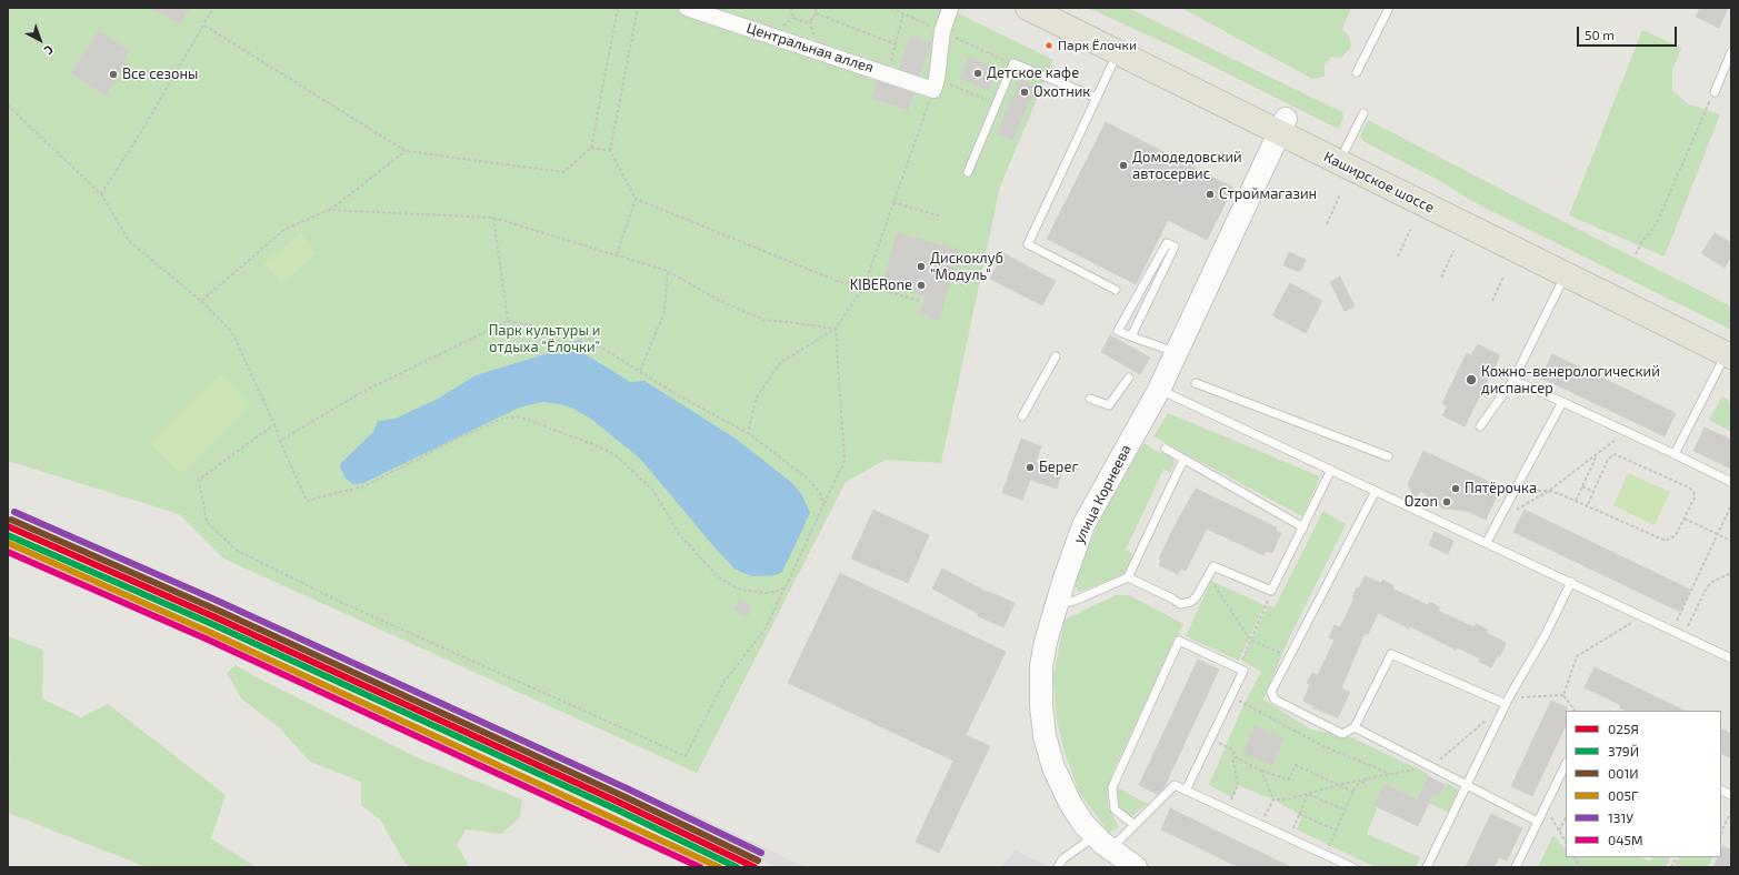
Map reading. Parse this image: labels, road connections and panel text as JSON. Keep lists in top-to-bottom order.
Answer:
{
  "streets": {
    "main road": ["Каширское шоссе"],
    "street": ["Центральная аллея", "улица Корнеева"]
  },
  "crossings": [
    ["Каширское шоссе", "улица Корнеева"]
  ],
  "parks": ["Парк культуры и отдыха \"Ёлочки\""],
  "places": [
    "Парк Ёлочки",
    "Детское кафе",
    "Все сезоны",
    "Охотник",
    "Домодедовский автосервис",
    "Строймагазин",
    "Дискоклуб \"Модуль\"",
    "KIBERone",
    "Кожно-венерологический диспансер",
    "Берег",
    "Пятёрочка",
    "Ozon"
  ],
  "lines": [
    "transit line 131У",
    "transit line 001И",
    "transit line 025Я",
    "transit line 379Й",
    "transit line 005Г",
    "transit line 045М"
  ],
  "legend": [
    "025Я",
    "379Й",
    "001И",
    "005Г",
    "131У",
    "045М"
  ],
  "scale_bar": "50 m",
  "north": "bottom right"
}
